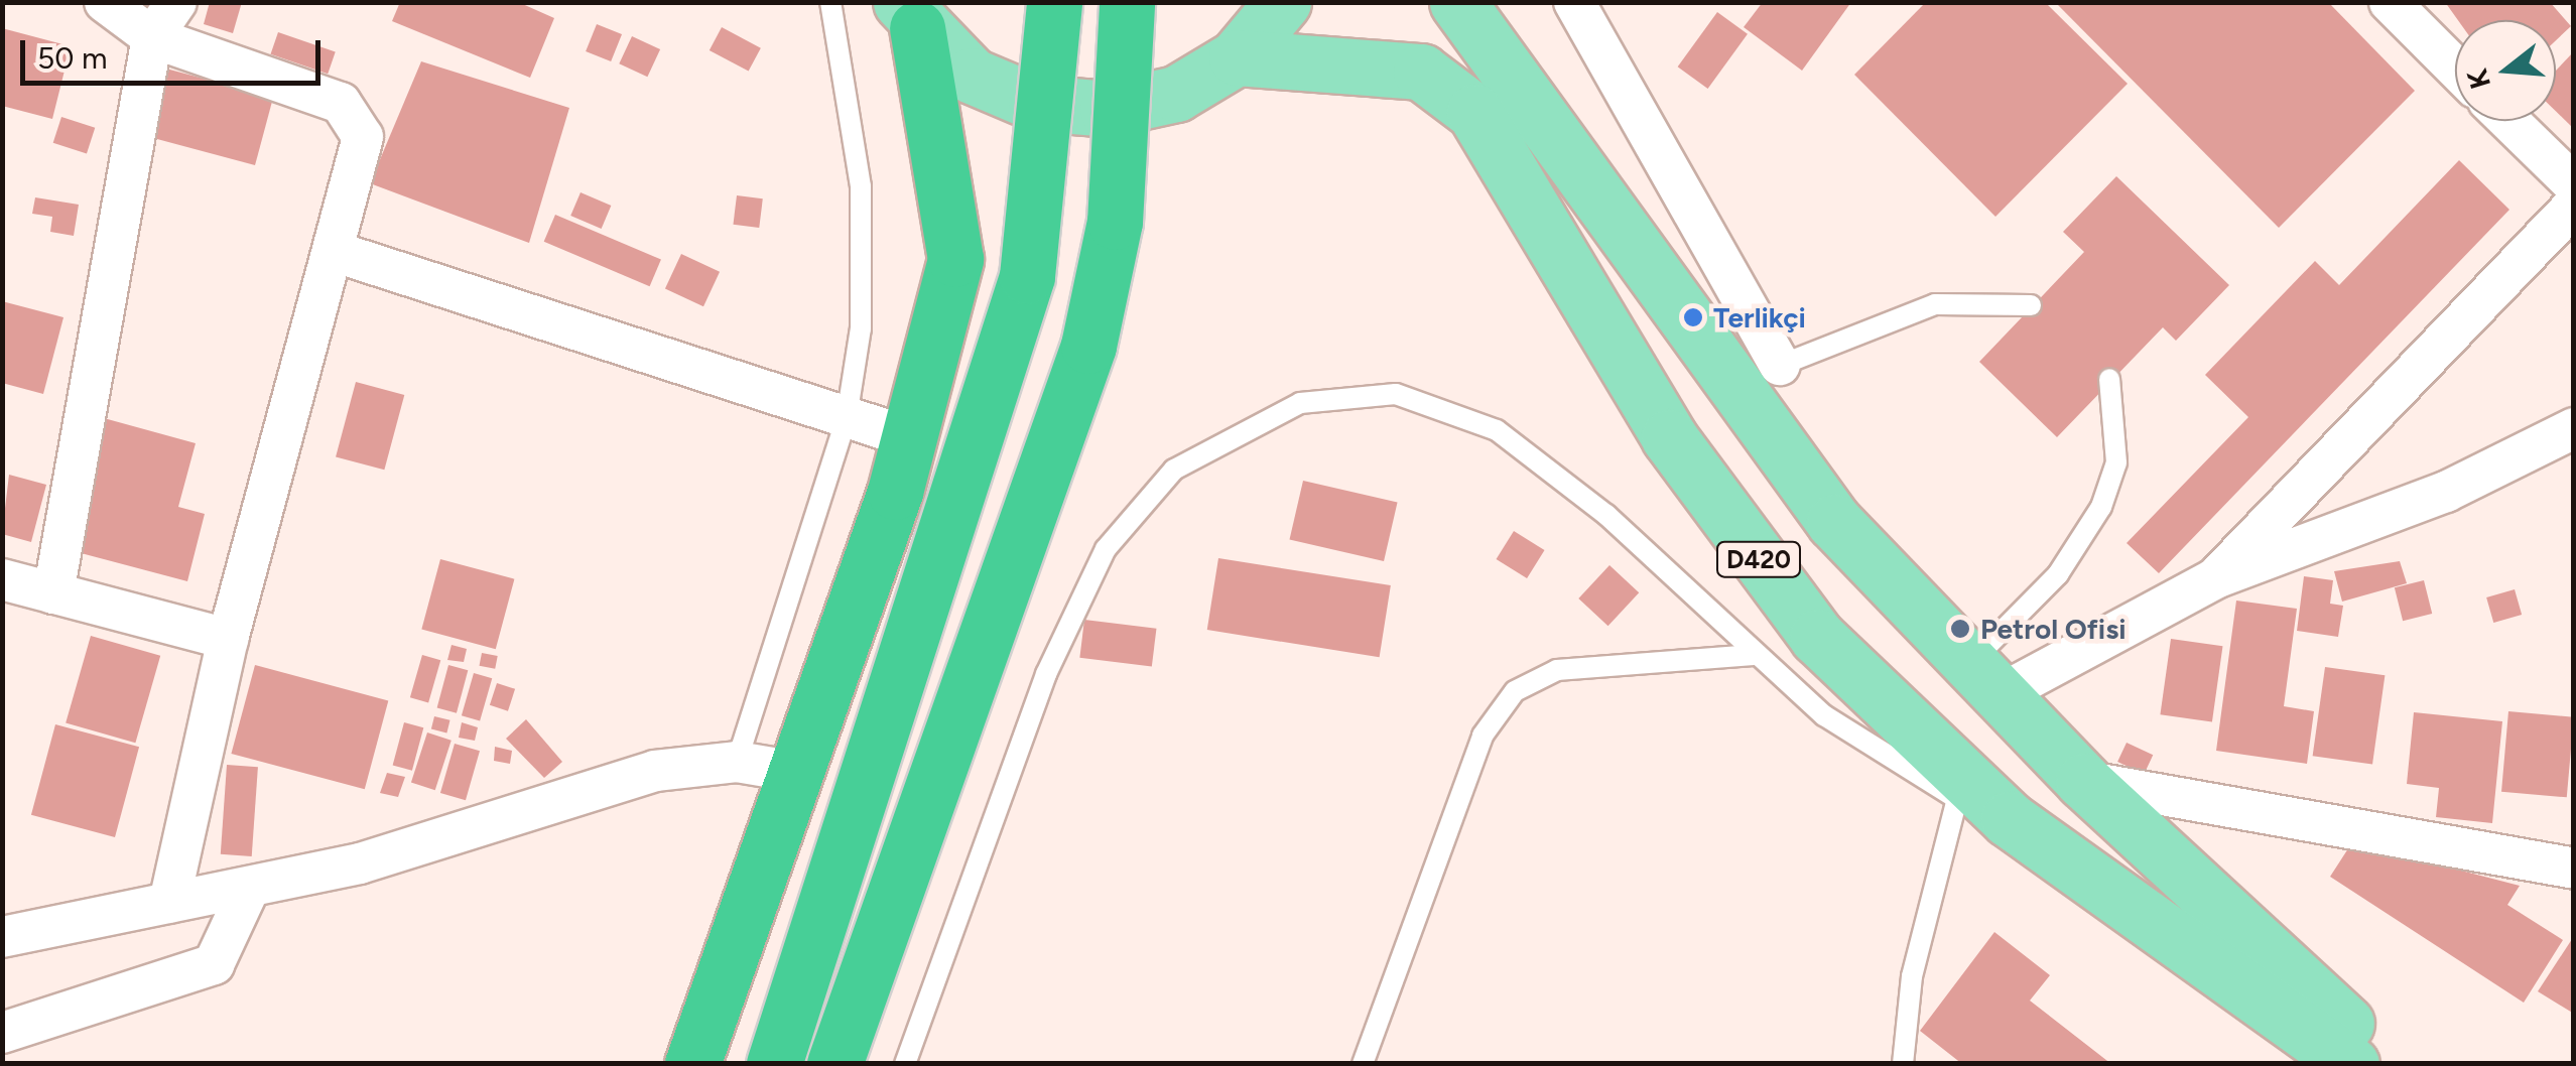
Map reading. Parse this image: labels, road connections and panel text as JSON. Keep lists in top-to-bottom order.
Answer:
{
  "streets": {
    "main road": ["D420"]
  },
  "places": ["Terlikçi", "Petrol Ofisi"],
  "scale_bar": "50 m",
  "north": "left"
}
